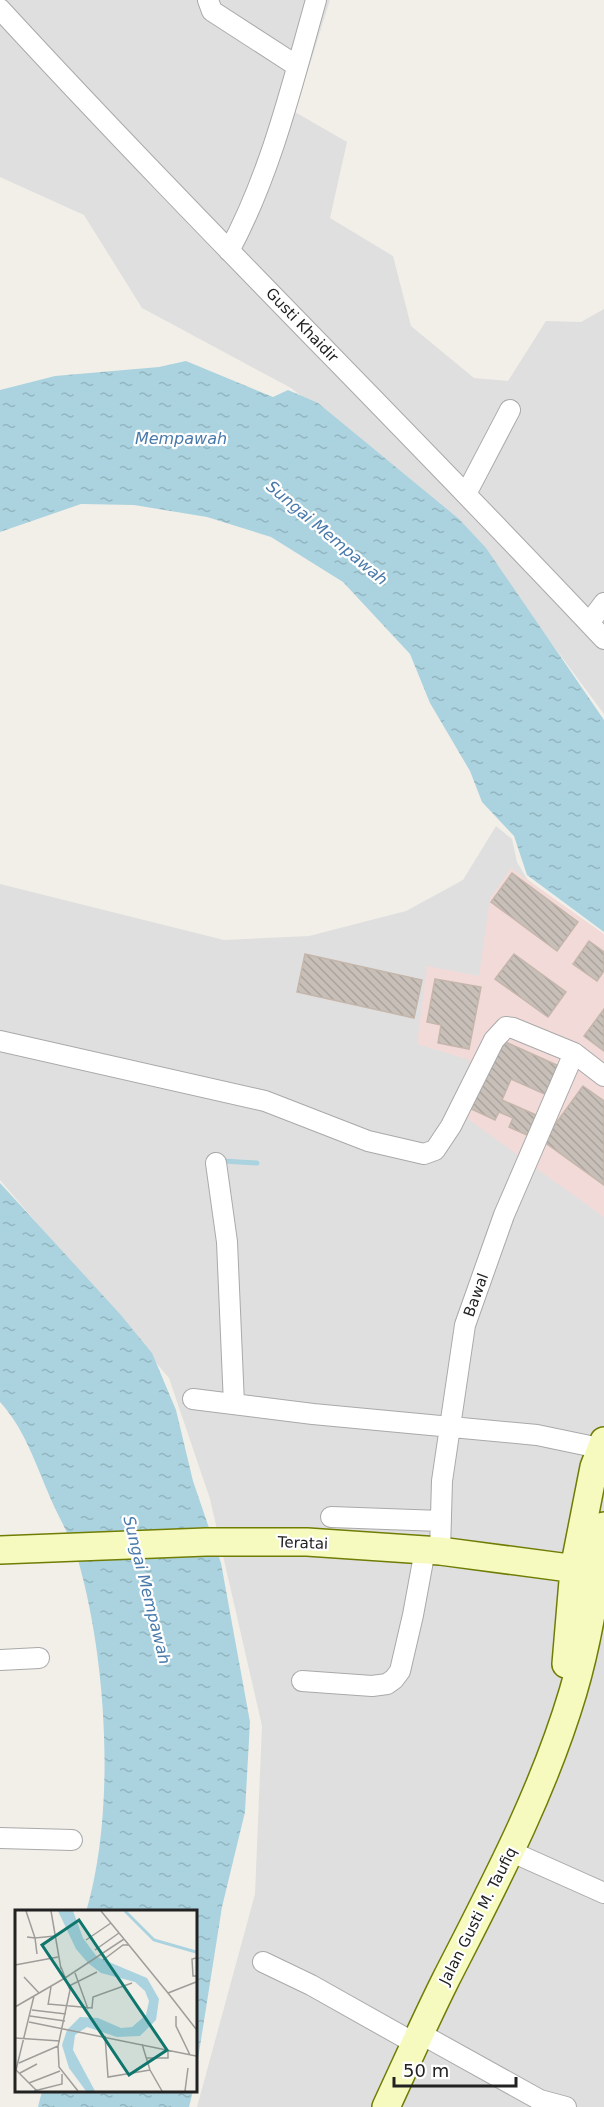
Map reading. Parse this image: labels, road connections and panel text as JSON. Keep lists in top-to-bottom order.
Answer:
{
  "streets": {
    "main road": ["Teratai", "Jalan Gusti M. Taufiq"],
    "street": ["Gusti Khaidir", "Bawal"]
  },
  "crossings": [
    ["Bawal", "Teratai"],
    ["Teratai", "Jalan Gusti M. Taufiq"]
  ],
  "water": ["Mempawah", "Sungai Mempawah"],
  "scale_bar": "50 m"
}
